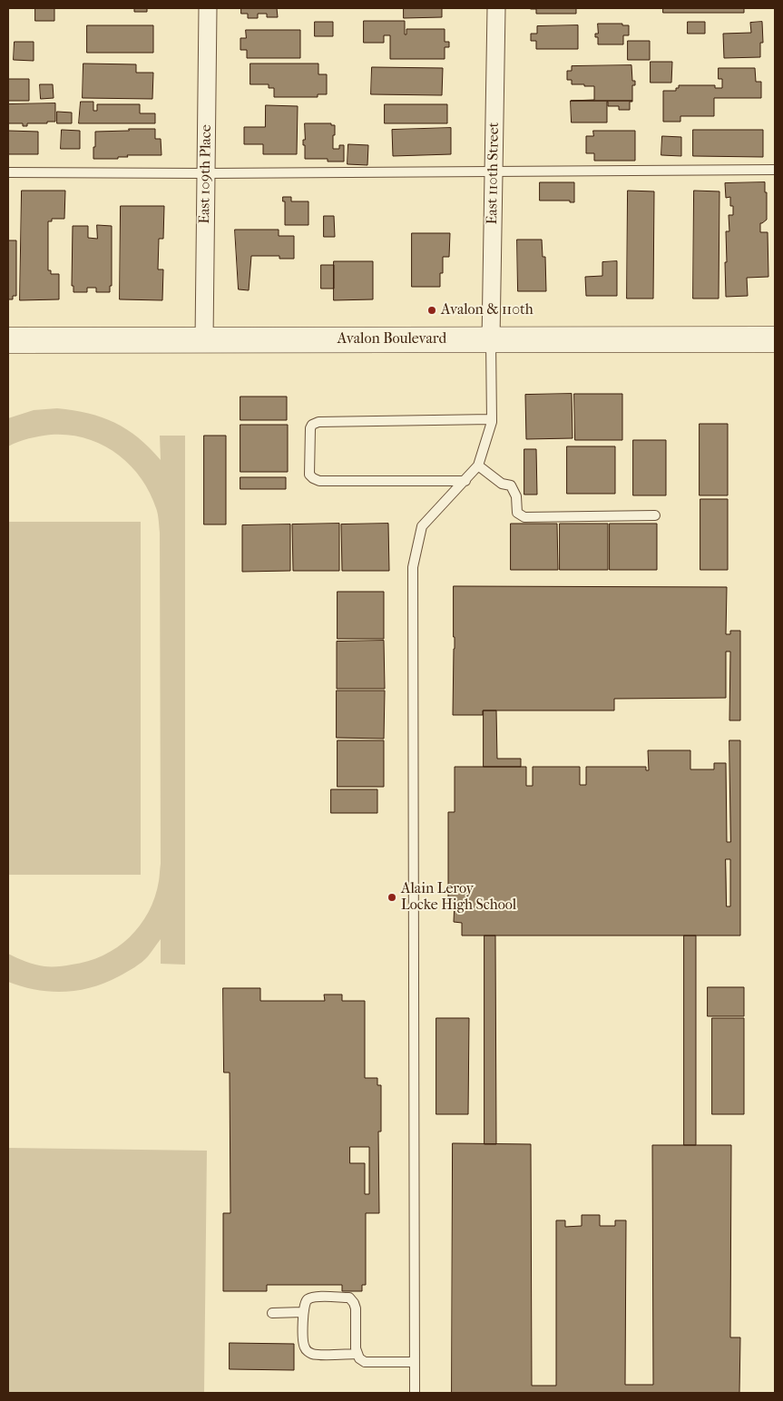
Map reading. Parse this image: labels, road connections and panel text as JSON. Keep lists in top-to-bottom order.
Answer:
{
  "streets": {
    "main road": ["Avalon Boulevard"],
    "street": ["East 110th Street", "East 109th Place"]
  },
  "crossings": [
    ["East 110th Street", "Avalon Boulevard"],
    ["East 109th Place", "Avalon Boulevard"]
  ],
  "places": ["Avalon & 110th", "Alain Leroy Locke High School"]
}
